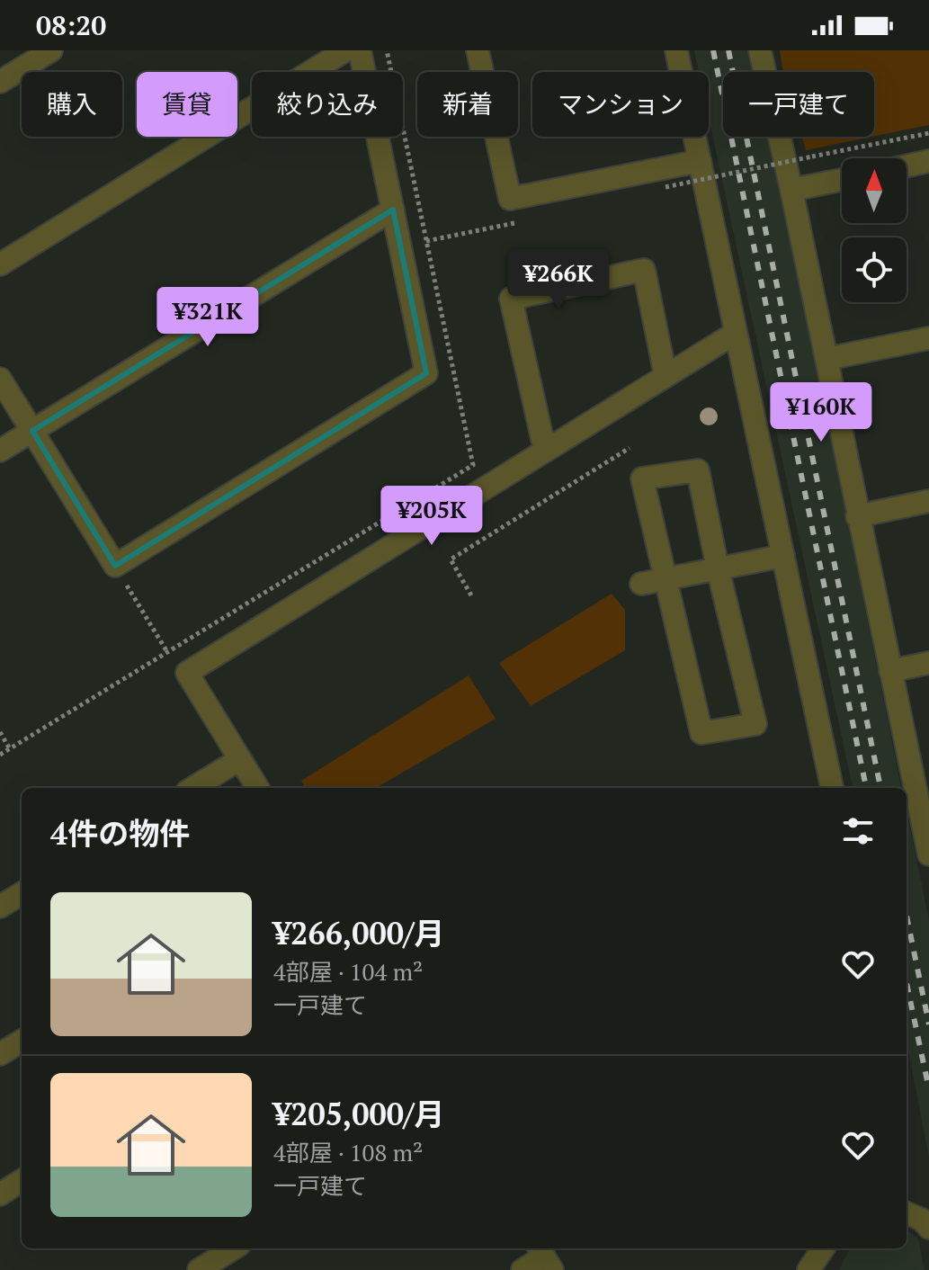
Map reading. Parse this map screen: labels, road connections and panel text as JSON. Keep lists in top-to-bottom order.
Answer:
{
  "north": "top",
  "page": {
    "status": "08:20",
    "chip": [
      "購入",
      "賃貸",
      "絞り込み",
      "新着",
      "マンション",
      "一戸建て"
    ],
    "price": [
      "¥266K",
      "¥321K",
      "¥160K",
      "¥205K"
    ],
    "heading": "4件の物件",
    "list": [
      {
        "name": "¥266,000/月",
        "note": "4部屋 · 104 m² · 一戸建て"
      },
      {
        "name": "¥205,000/月",
        "note": "4部屋 · 108 m² · 一戸建て"
      }
    ]
  }
}
